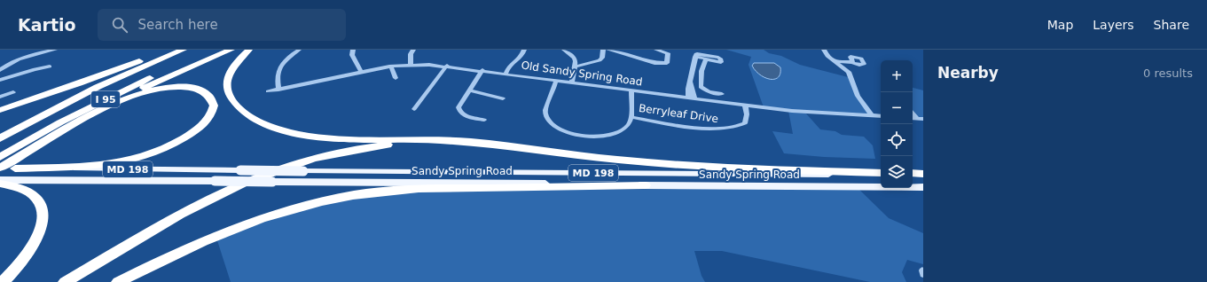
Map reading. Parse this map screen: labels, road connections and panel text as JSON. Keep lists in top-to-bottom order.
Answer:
{
  "streets": {
    "highway": ["I 95"],
    "main road": ["MD 198", "Sandy Spring Road"],
    "street": ["Old Sandy Spring Road", "Berryleaf Drive"]
  },
  "crossings": [
    ["Old Sandy Spring Road", "Berryleaf Drive"]
  ],
  "page": {
    "header": "Kartio",
    "search": "Search here",
    "nav": ["Map", "Layers", "Share"],
    "heading": ["Nearby", "0 results"],
    "map_buttons": ["+", "−"]
  }
}
